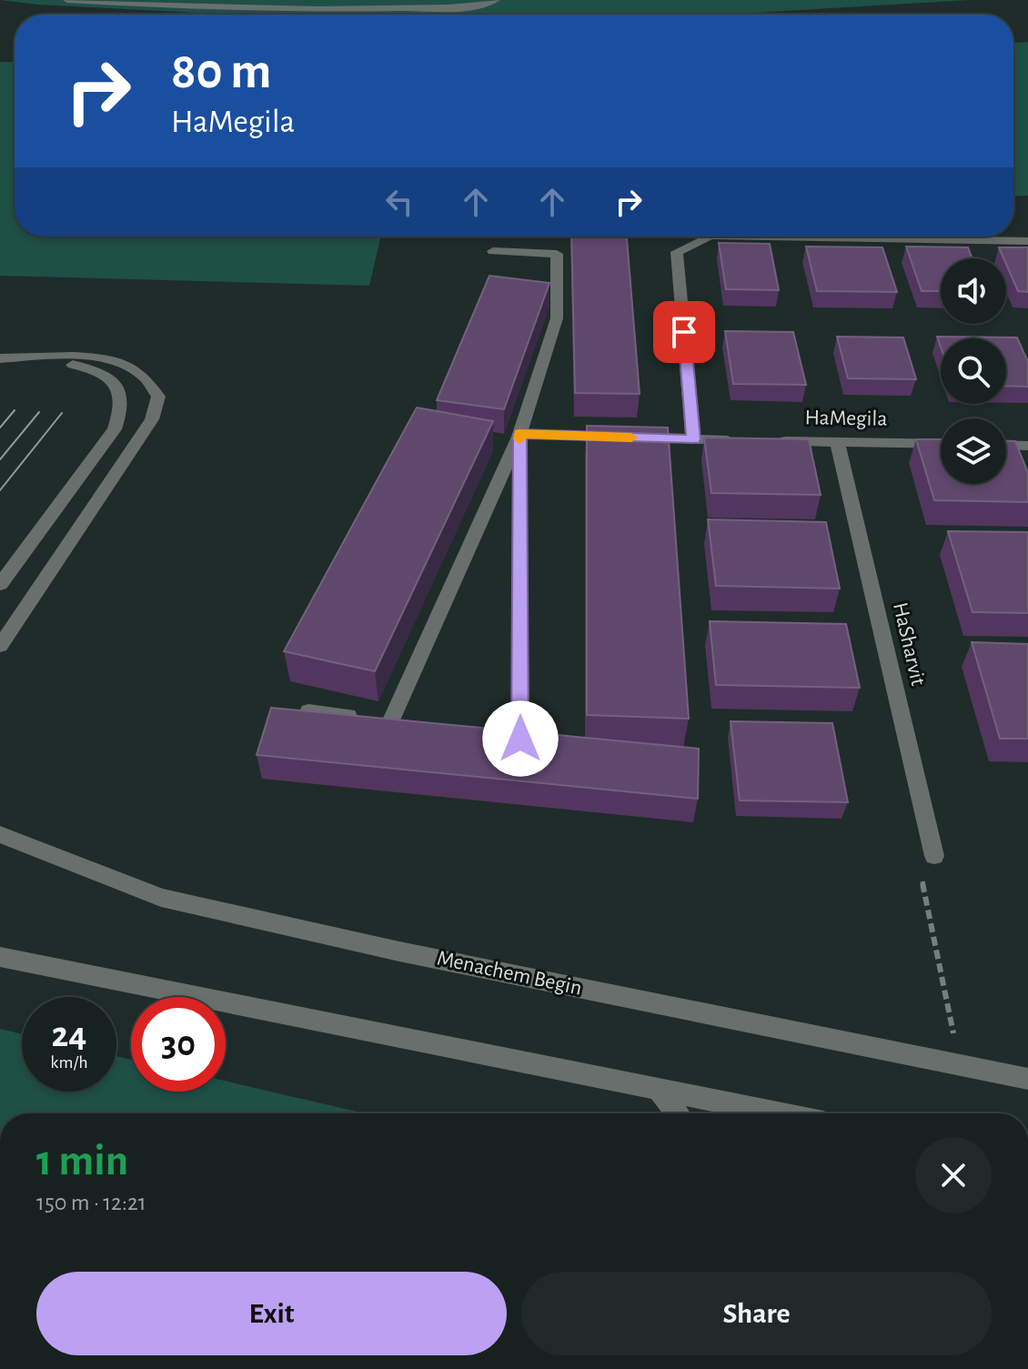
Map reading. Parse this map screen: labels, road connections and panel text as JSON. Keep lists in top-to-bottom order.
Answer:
{
  "streets": {
    "street": ["HaMegila", "HaSharvit", "Menachem Begin"]
  },
  "crossings": [
    ["HaMegila", "HaSharvit"]
  ],
  "page": {
    "turn": ["80 m", "HaMegila"],
    "speed": "24 km/h",
    "limit": "30",
    "heading": ["1 min", "150 m · 12:21"],
    "buttons": ["Exit", "Share"]
  }
}
